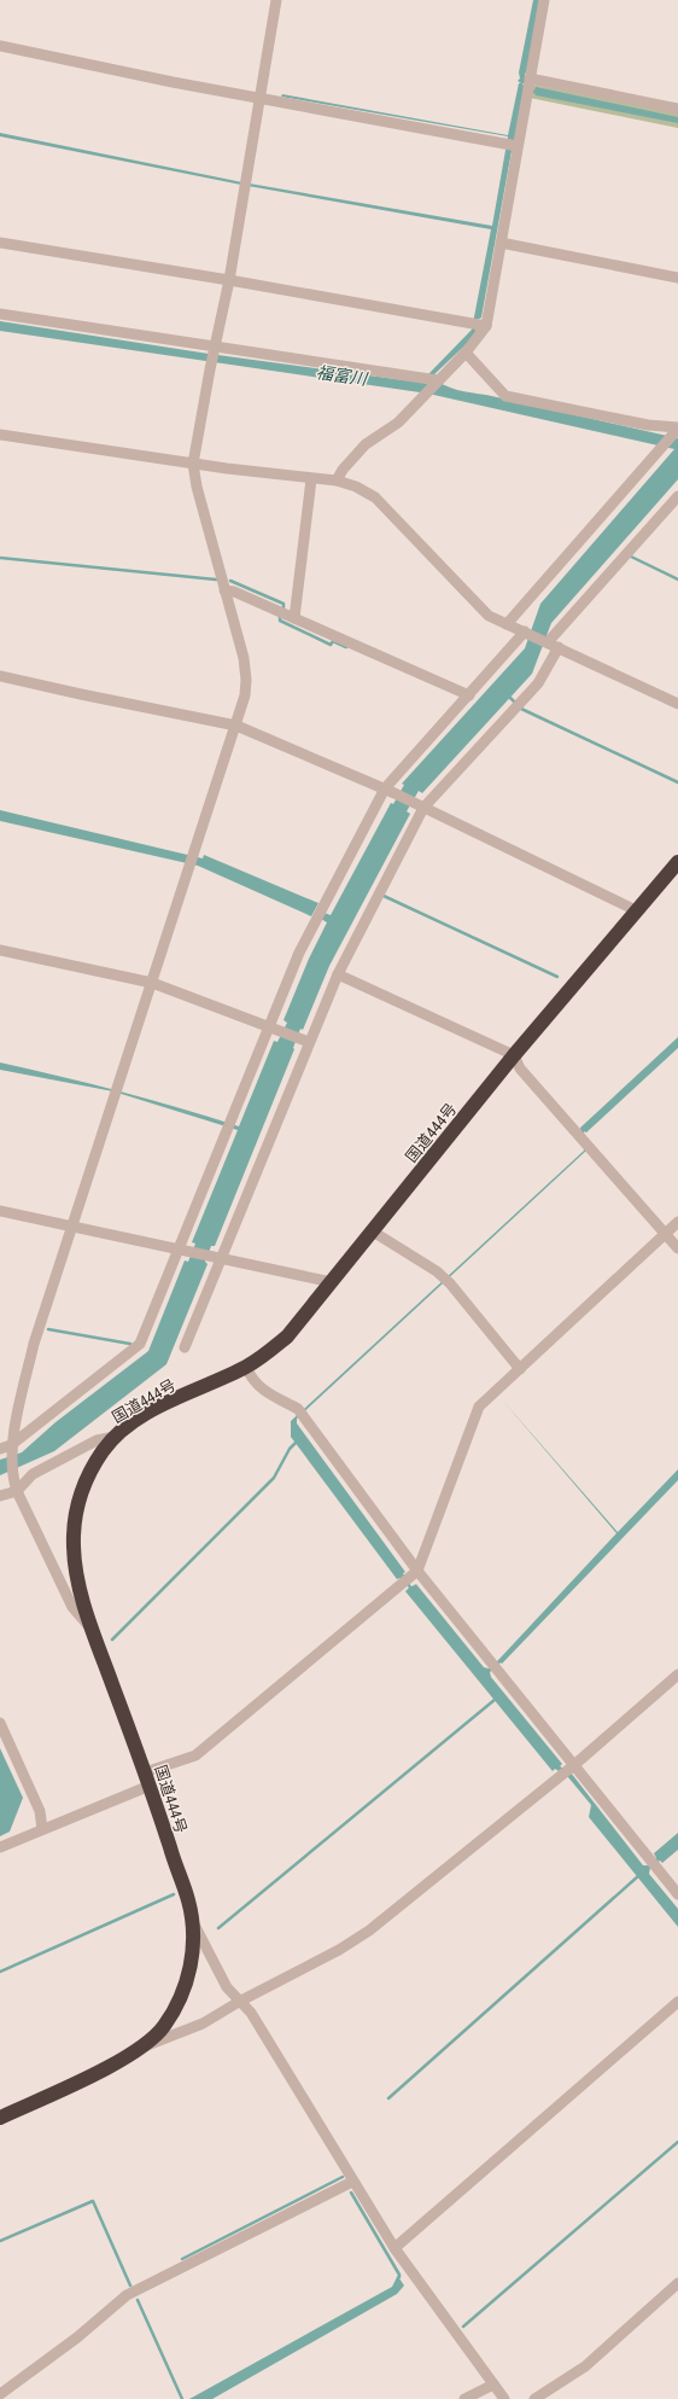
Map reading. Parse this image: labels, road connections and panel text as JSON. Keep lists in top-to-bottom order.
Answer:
{
  "streets": {
    "highway": ["国道444号"]
  },
  "water": ["福富川"]
}
